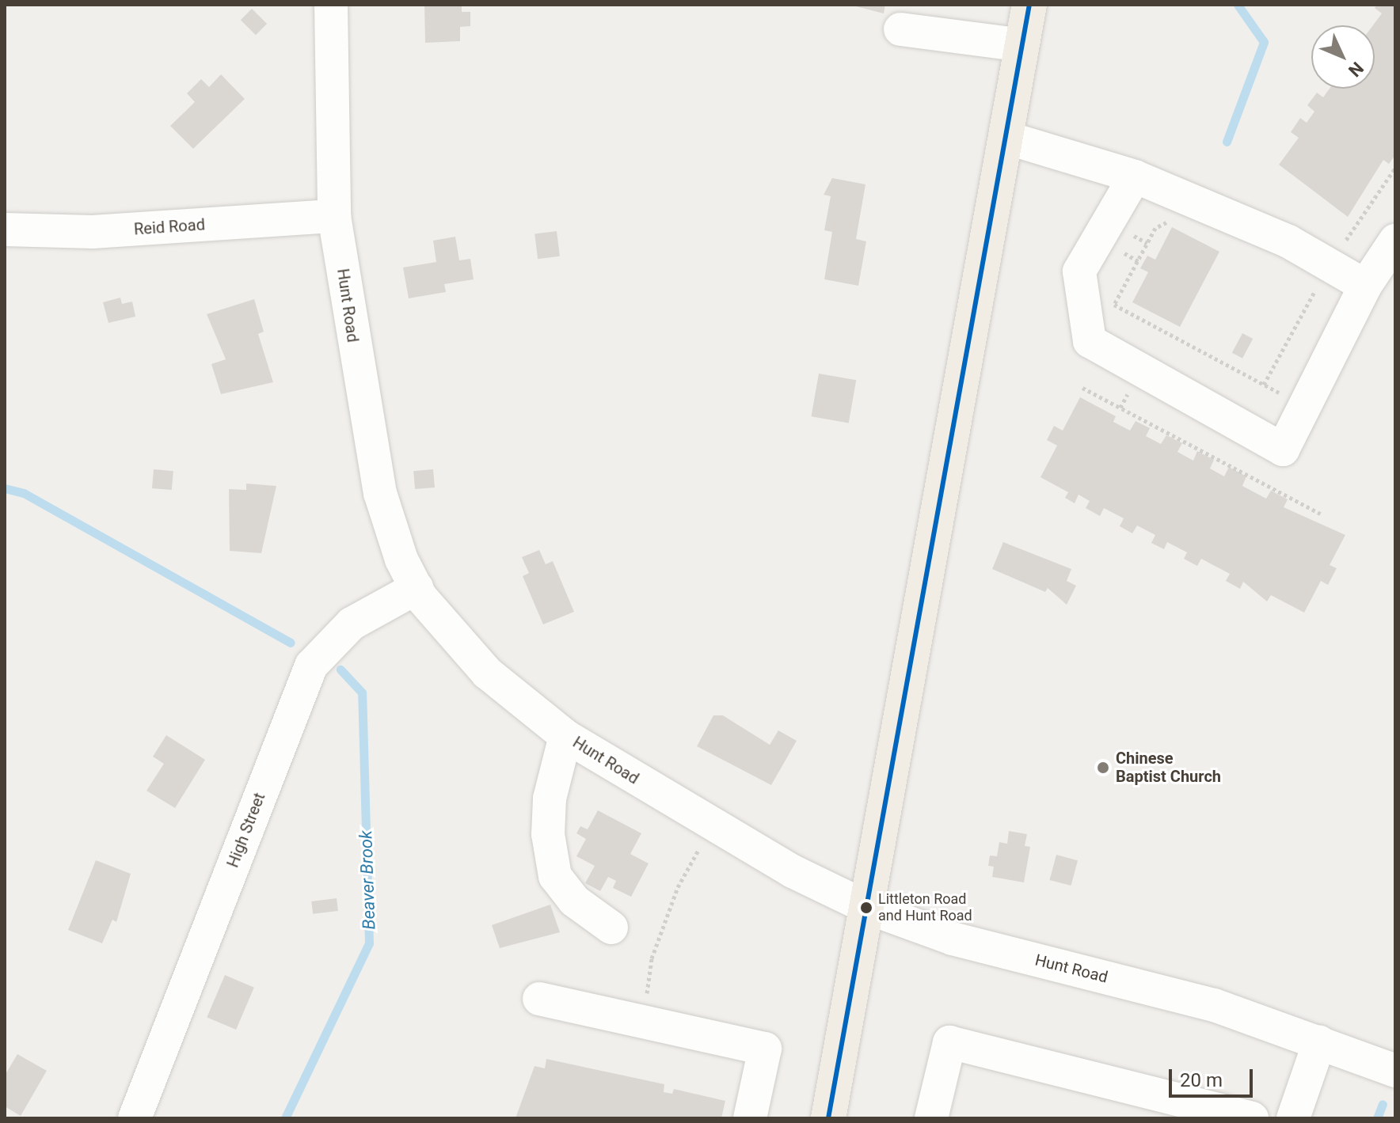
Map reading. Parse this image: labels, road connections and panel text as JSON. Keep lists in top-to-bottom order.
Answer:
{
  "streets": {
    "street": ["Reid Road", "Hunt Road", "High Street"]
  },
  "crossings": [
    ["Reid Road", "Hunt Road"],
    ["Hunt Road", "High Street"]
  ],
  "water": ["Beaver Brook"],
  "places": ["Chinese Baptist Church", "Littleton Road and Hunt Road"],
  "scale_bar": "20 m",
  "north": "bottom right"
}
